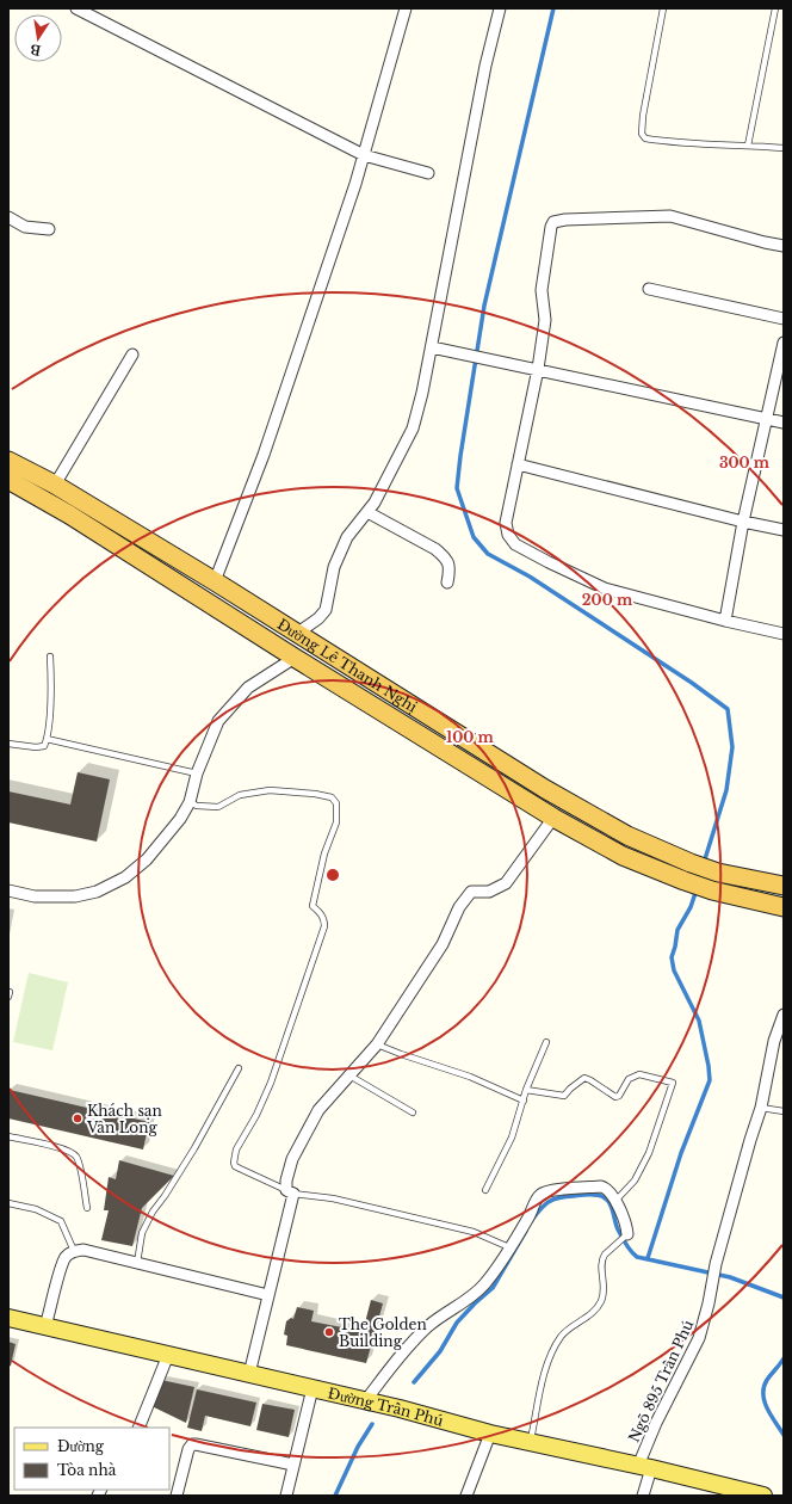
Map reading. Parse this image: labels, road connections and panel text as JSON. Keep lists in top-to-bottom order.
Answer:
{
  "streets": {
    "highway": ["Đường Lê Thanh Nghị"],
    "main road": ["Đường Trần Phú"],
    "street": ["Ngõ 895 Trần Phú"]
  },
  "crossings": [
    ["Ngõ 895 Trần Phú", "Đường Trần Phú"]
  ],
  "places": ["Khách sạn Vân Long", "The Golden Building"],
  "legend": ["Đường", "Tòa nhà"],
  "north": "bottom",
  "rings": ["300 m", "200 m", "100 m"]
}
